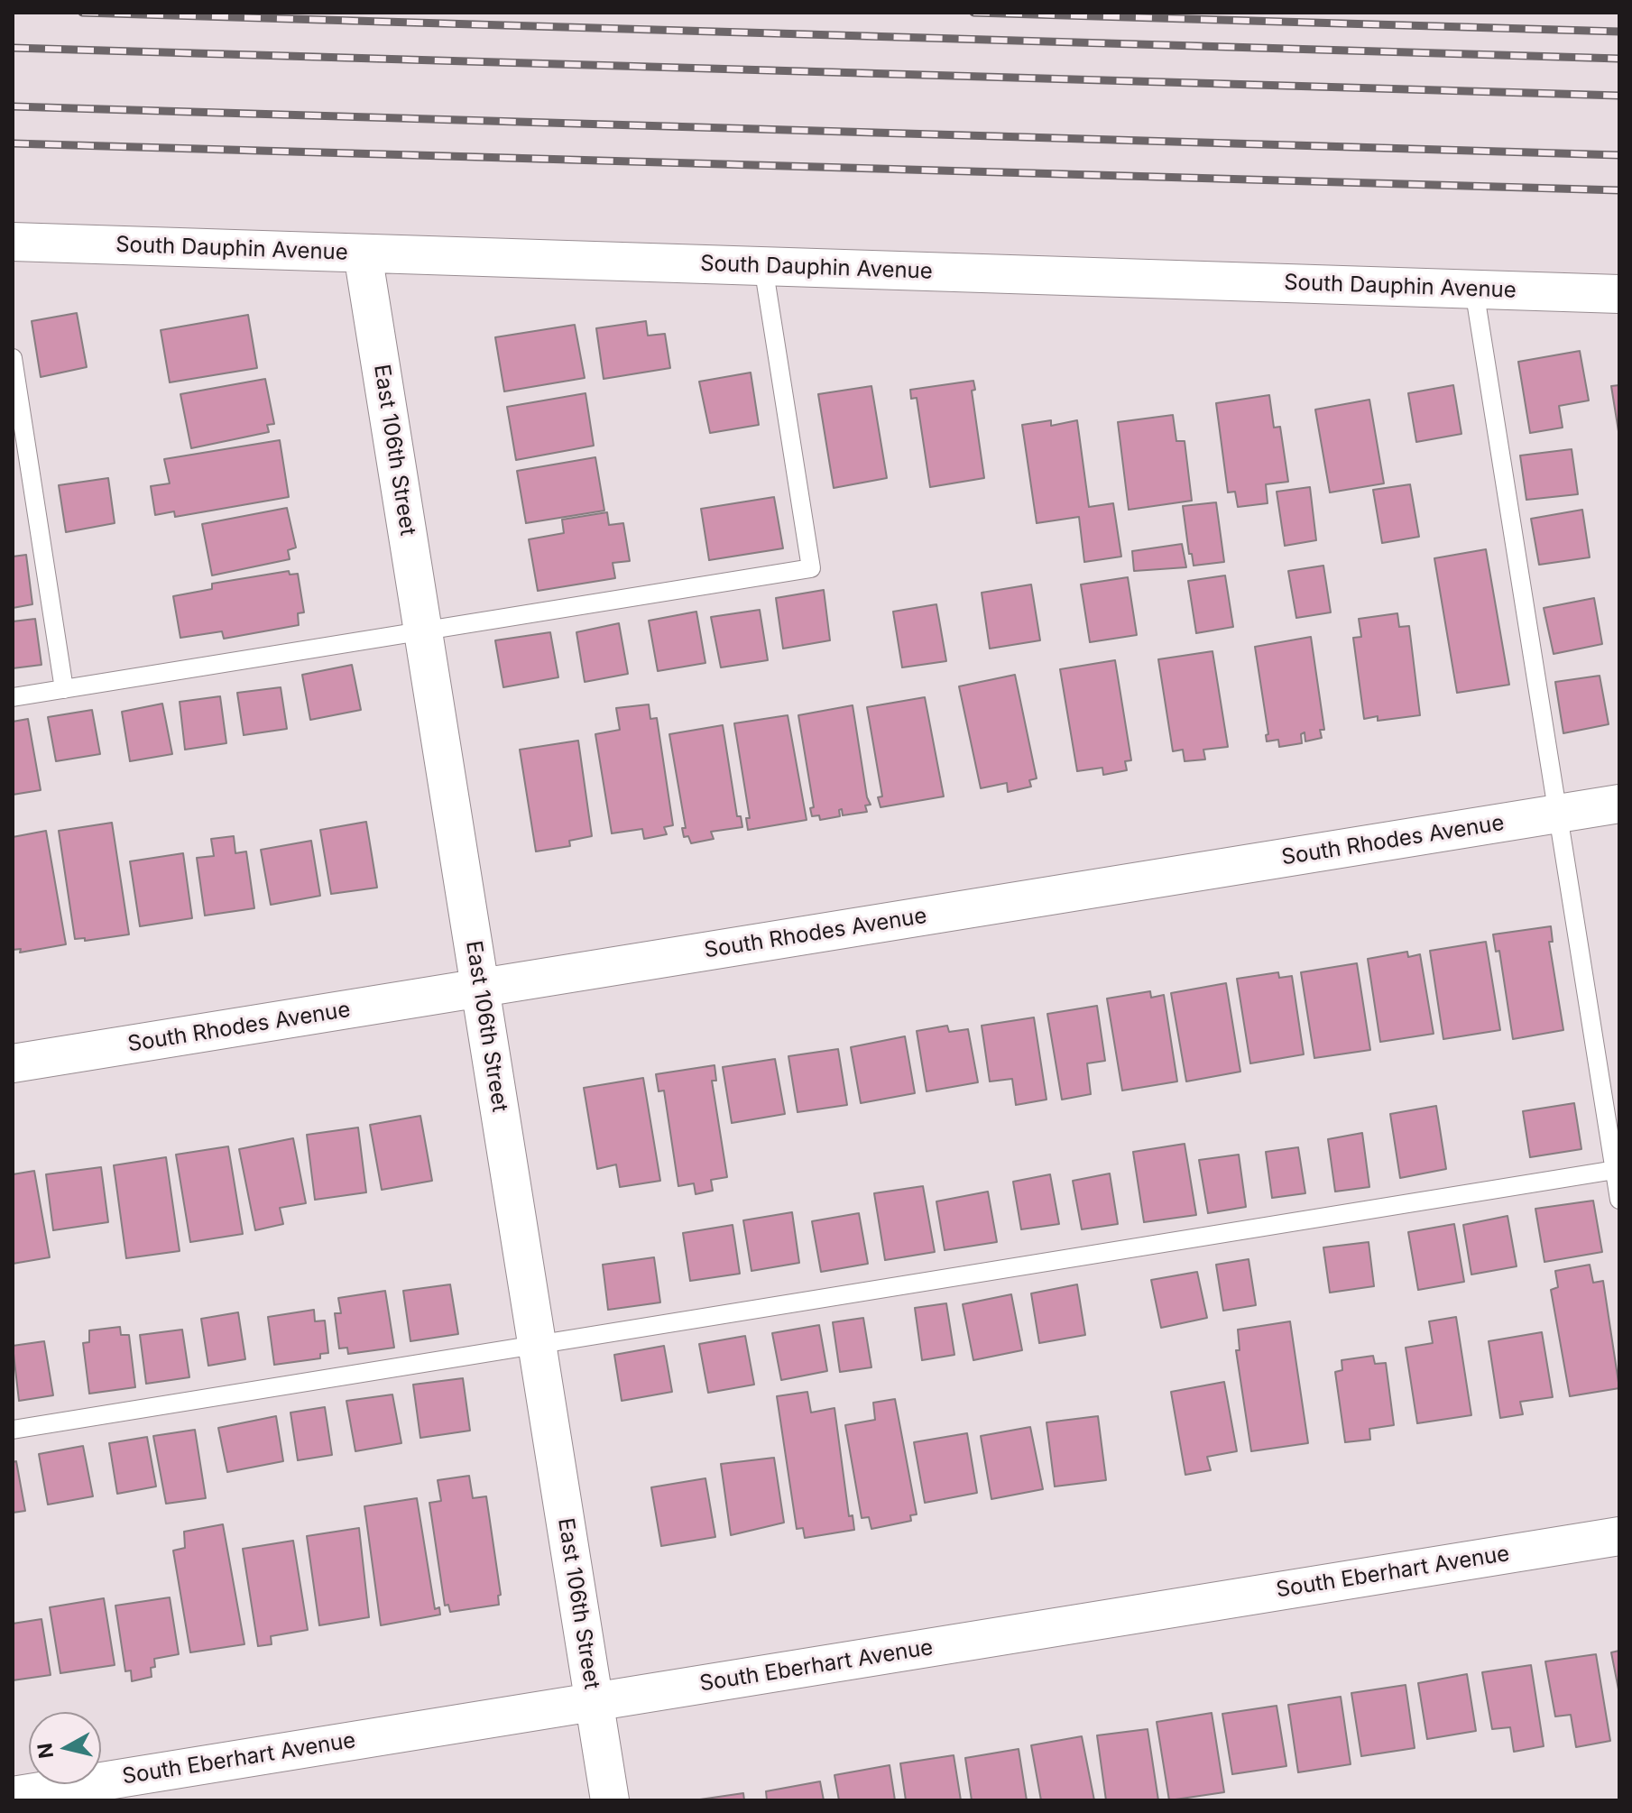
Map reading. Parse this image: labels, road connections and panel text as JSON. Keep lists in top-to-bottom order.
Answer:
{
  "streets": {
    "street": [
      "South Dauphin Avenue",
      "East 106th Street",
      "South Rhodes Avenue",
      "South Eberhart Avenue"
    ]
  },
  "crossings": [
    ["South Dauphin Avenue", "East 106th Street"],
    ["East 106th Street", "South Rhodes Avenue"],
    ["East 106th Street", "South Eberhart Avenue"]
  ],
  "north": "left"
}
